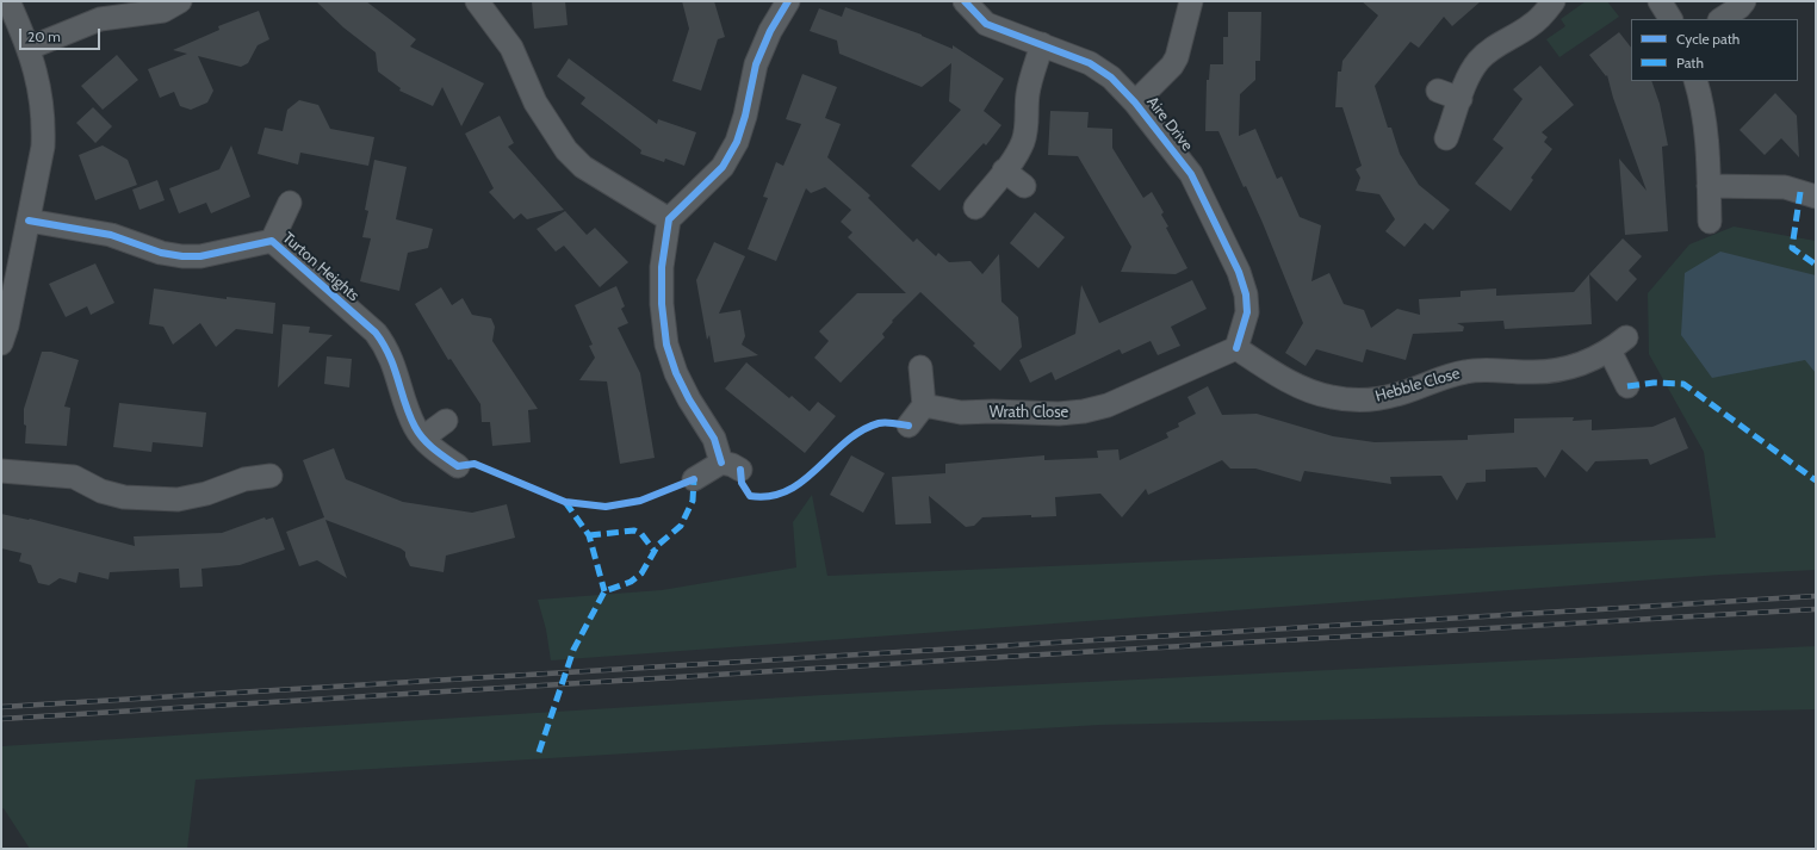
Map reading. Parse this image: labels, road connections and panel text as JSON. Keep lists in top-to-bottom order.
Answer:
{
  "streets": {
    "street": [
      "Aire Drive",
      "Turton Heights",
      "Hebble Close",
      "Wrath Close"
    ]
  },
  "crossings": [
    ["Aire Drive", "Hebble Close"],
    ["Aire Drive", "Wrath Close"],
    ["Hebble Close", "Wrath Close"]
  ],
  "legend": ["Cycle path", "Path"],
  "scale_bar": "20 m"
}
